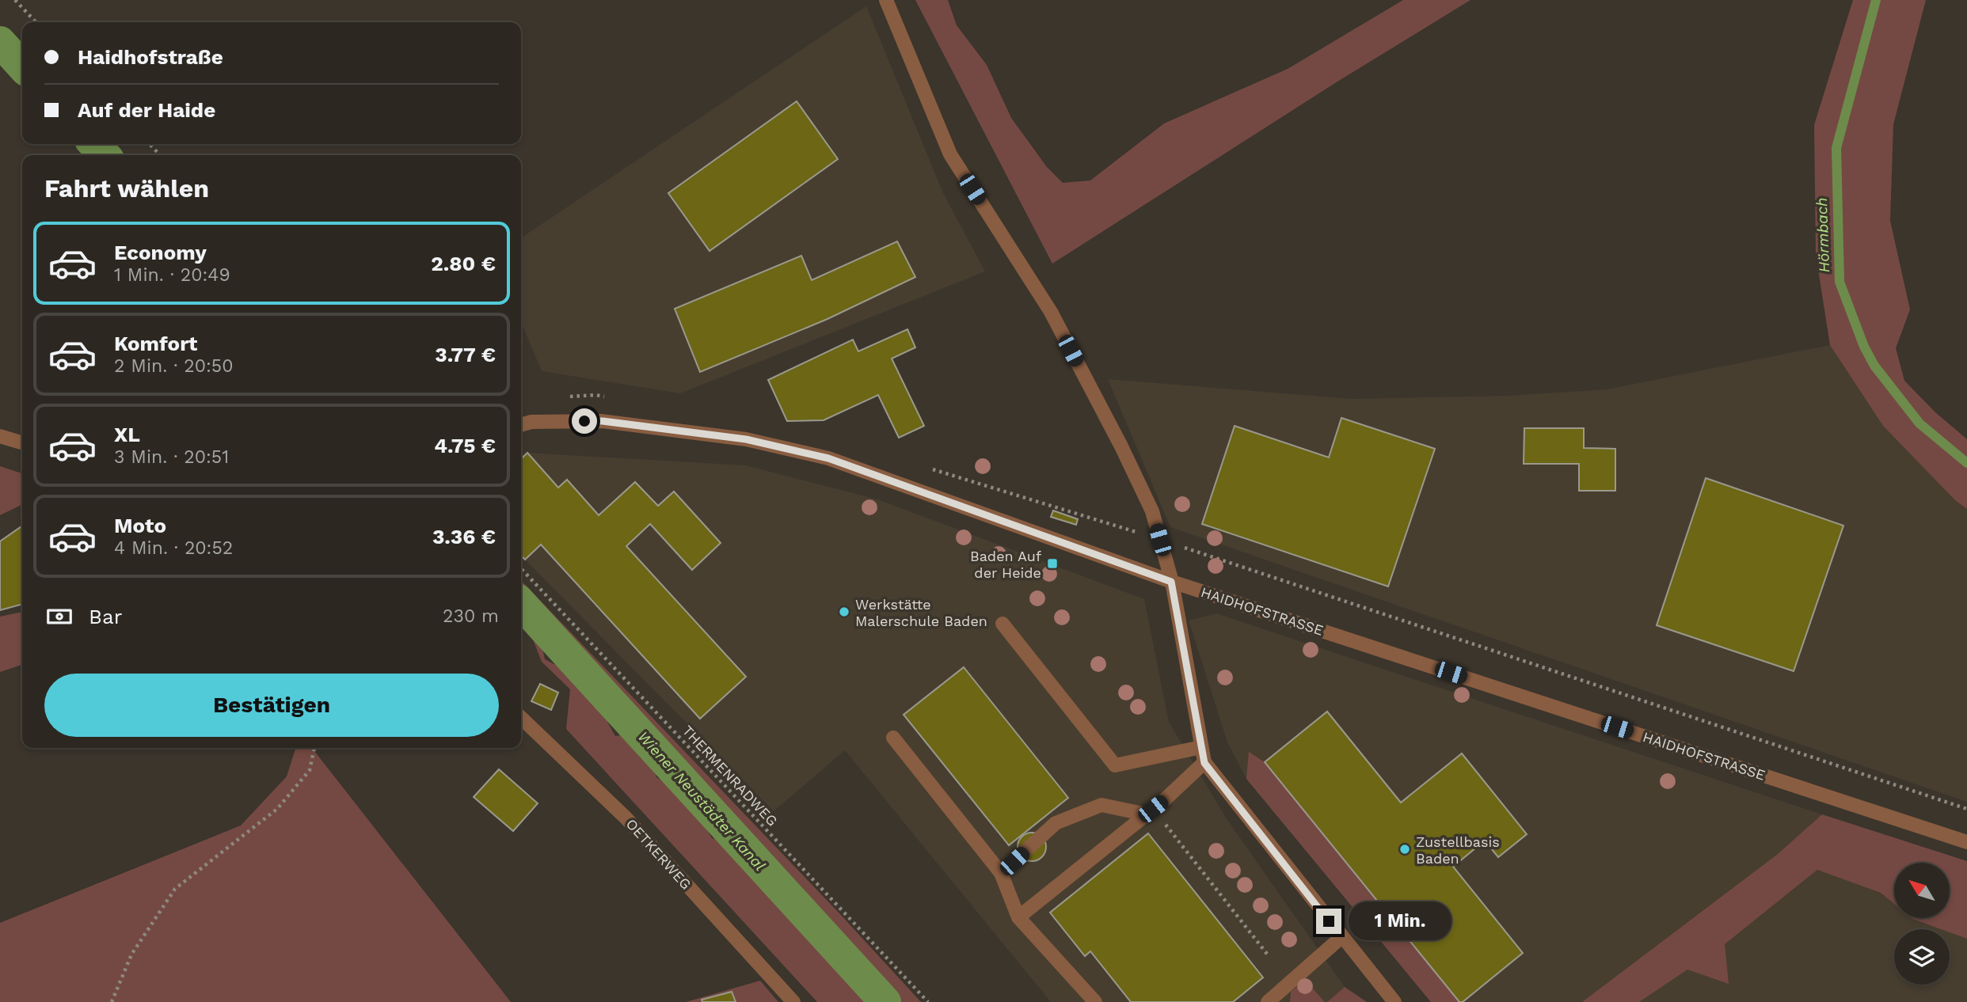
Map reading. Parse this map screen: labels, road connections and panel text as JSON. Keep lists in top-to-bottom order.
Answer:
{
  "streets": {
    "street": ["HAIDHOFSTRASSE", "OETKERWEG"],
    "path": ["THERMENRADWEG"]
  },
  "water": ["Hörmbach", "Wiener Neustädter Kanal"],
  "places": {
    "transit": ["Baden Auf der Heide"],
    "other": ["Werkstätte Malerschule Baden", "Zustellbasis Baden"]
  },
  "north": "top left",
  "page": {
    "banner": ["Haidhofstraße", "Auf der Haide"],
    "heading": "Fahrt wählen",
    "list": [
      {
        "name": "Economy",
        "note": "1 Min. · 20:49",
        "value": "2.80 €"
      },
      {
        "name": "Komfort",
        "note": "2 Min. · 20:50",
        "value": "3.77 €"
      },
      {
        "name": "XL",
        "note": "3 Min. · 20:51",
        "value": "4.75 €"
      },
      {
        "name": "Moto",
        "note": "4 Min. · 20:52",
        "value": "3.36 €"
      }
    ],
    "pay": ["Bar", "230 m"],
    "buttons": "Bestätigen",
    "bubble": "1 Min."
  }
}
